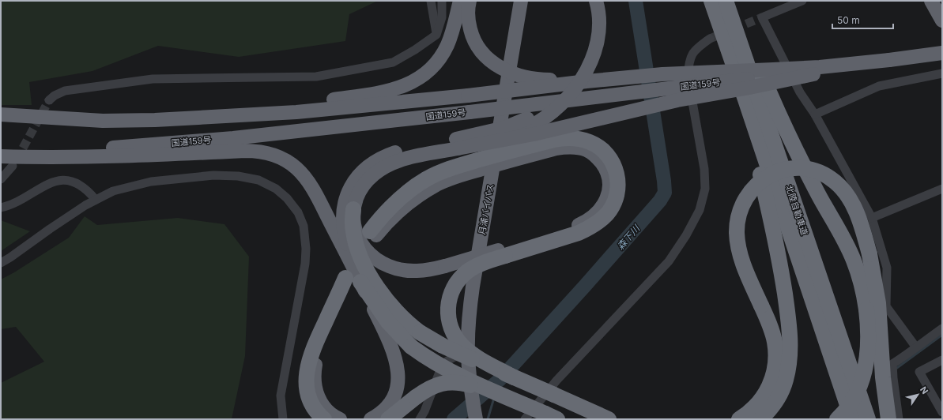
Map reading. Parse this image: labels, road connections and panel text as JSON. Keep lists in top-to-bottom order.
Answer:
{
  "streets": {
    "highway": ["国道159号", "月浦バイパス", "北陸自動車道"]
  },
  "water": ["森下川"],
  "scale_bar": "50 m",
  "north": "top right"
}
